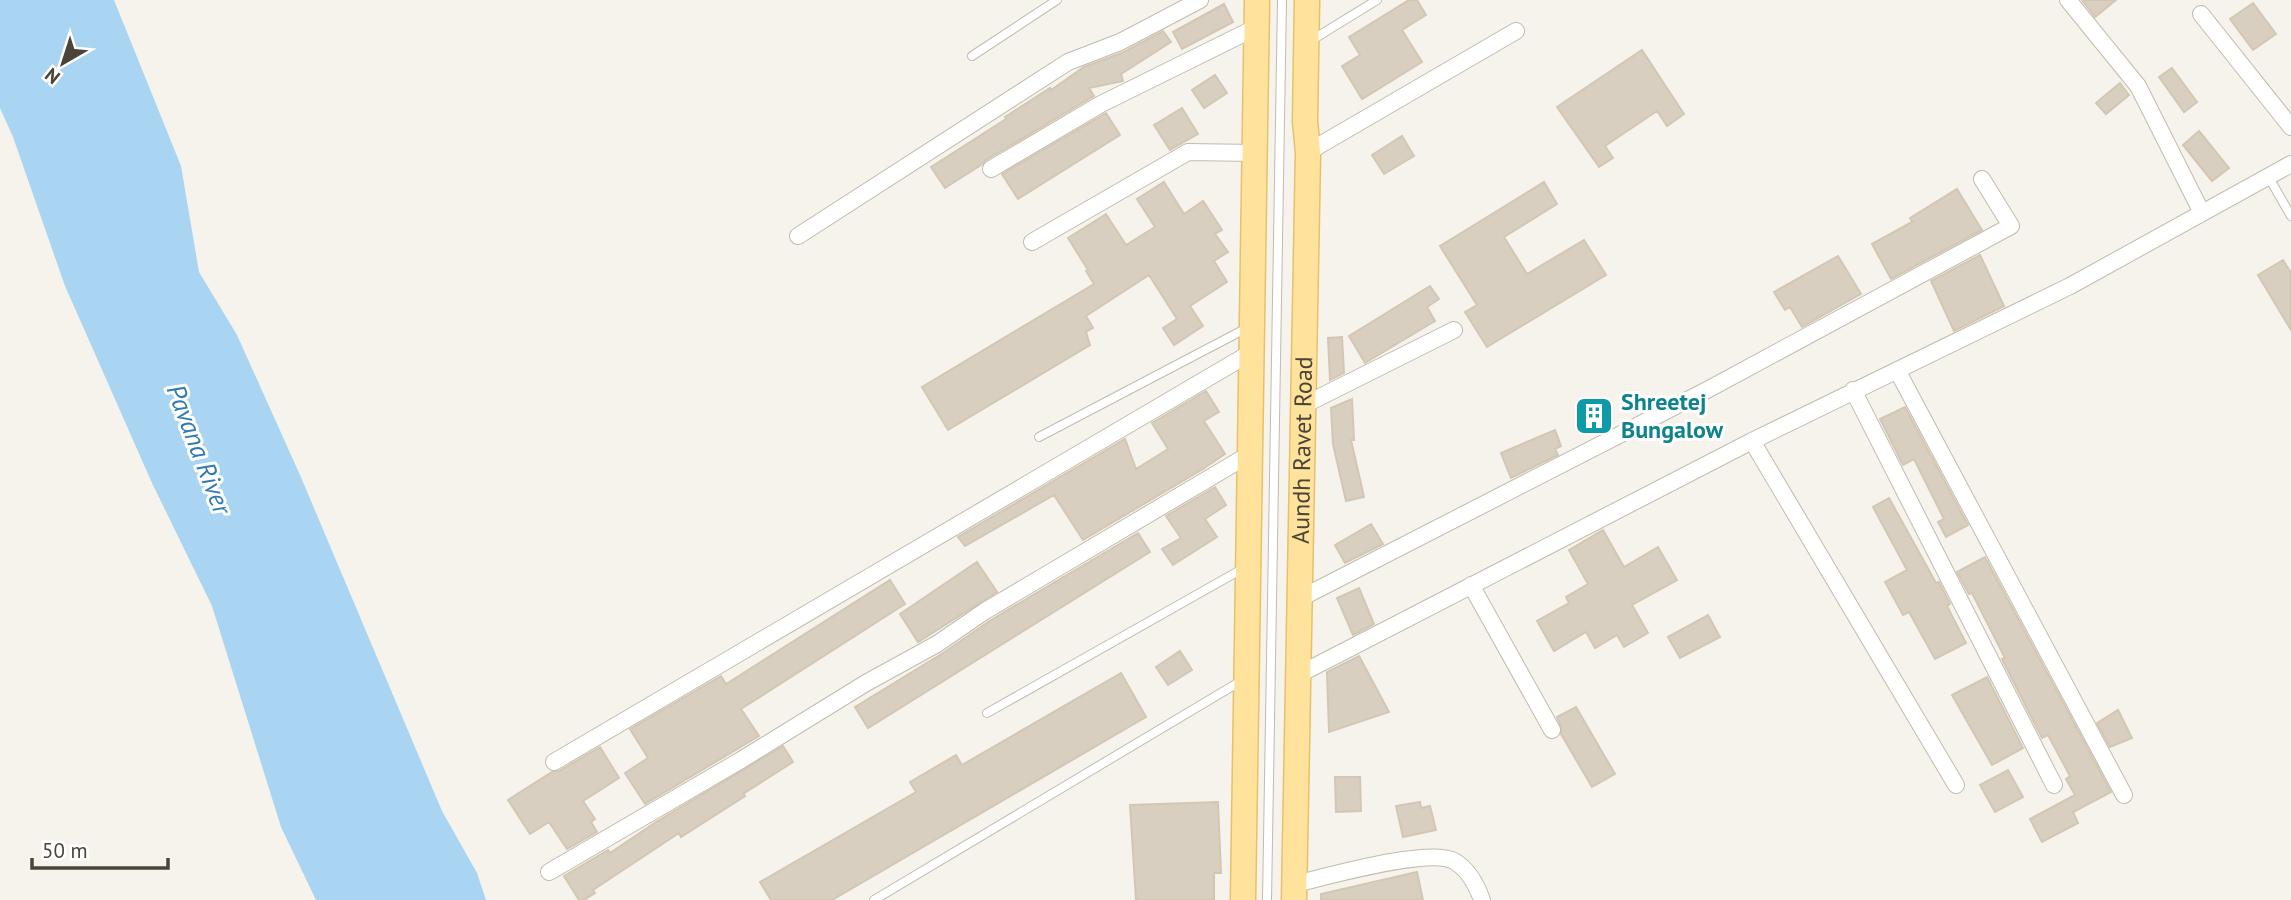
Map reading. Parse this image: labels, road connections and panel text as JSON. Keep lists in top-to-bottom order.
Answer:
{
  "streets": {
    "main road": ["Aundh Ravet Road"]
  },
  "water": ["Pavana River"],
  "places": {
    "building": ["Shreetej Bungalow"]
  },
  "scale_bar": "50 m",
  "north": "bottom left"
}
